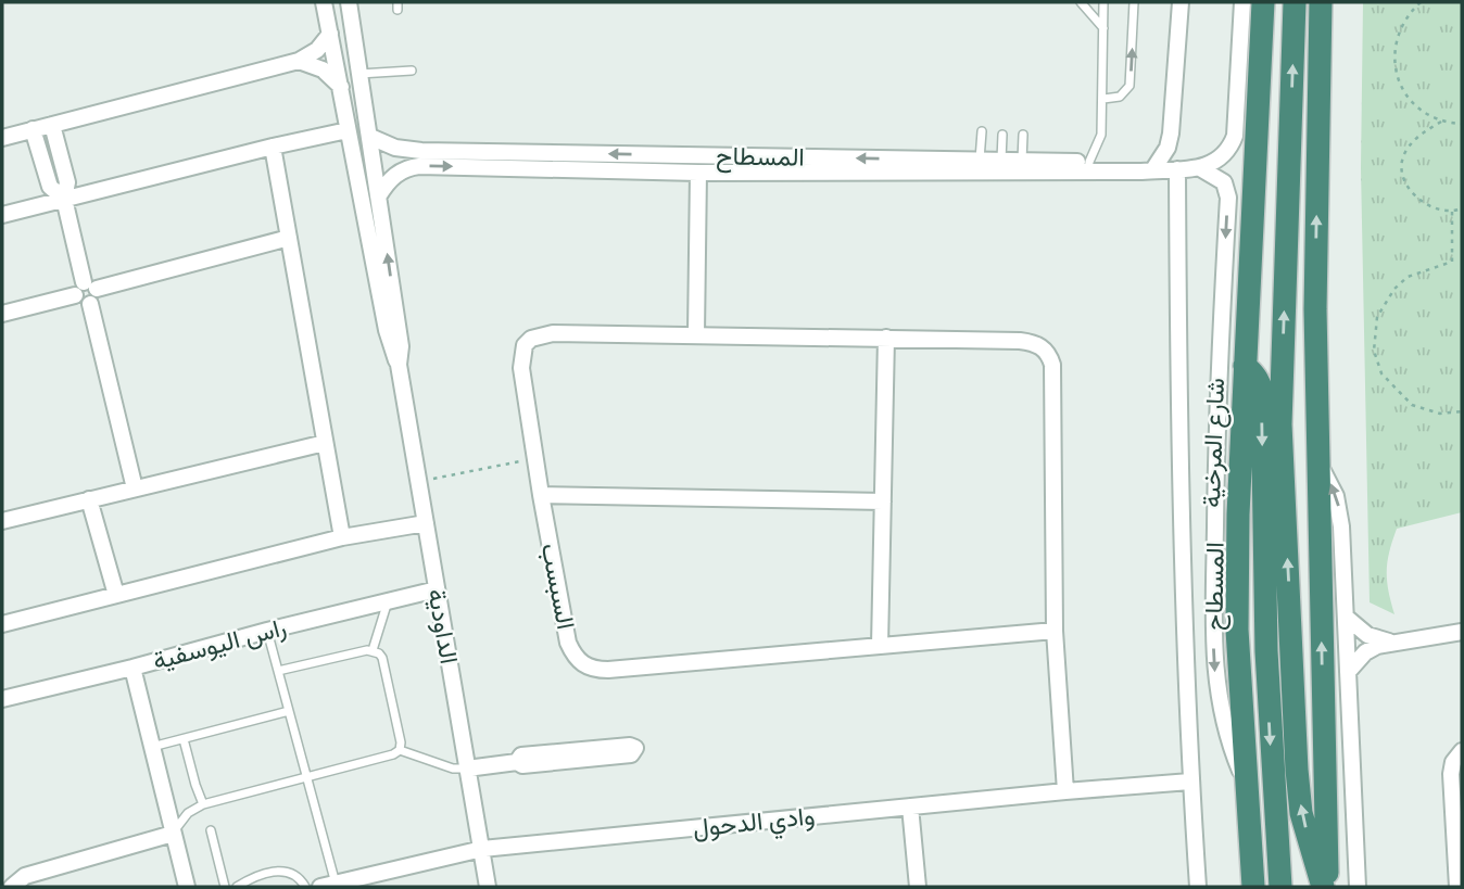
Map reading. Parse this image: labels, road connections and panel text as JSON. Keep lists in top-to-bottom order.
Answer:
{
  "streets": {
    "highway": ["شارع المرخية"],
    "street": [
      "المسطاح",
      "السبسب",
      "الداودية",
      "راس اليوسفية",
      "وادي الدحول"
    ]
  },
  "crossings": [
    ["المسطاح", "شارع المرخية"],
    ["المسطاح", "الداودية"],
    ["شارع المرخية", "وادي الدحول"],
    ["السبسب", "وادي الدحول"],
    ["الداودية", "راس اليوسفية"],
    ["الداودية", "وادي الدحول"]
  ]
}
